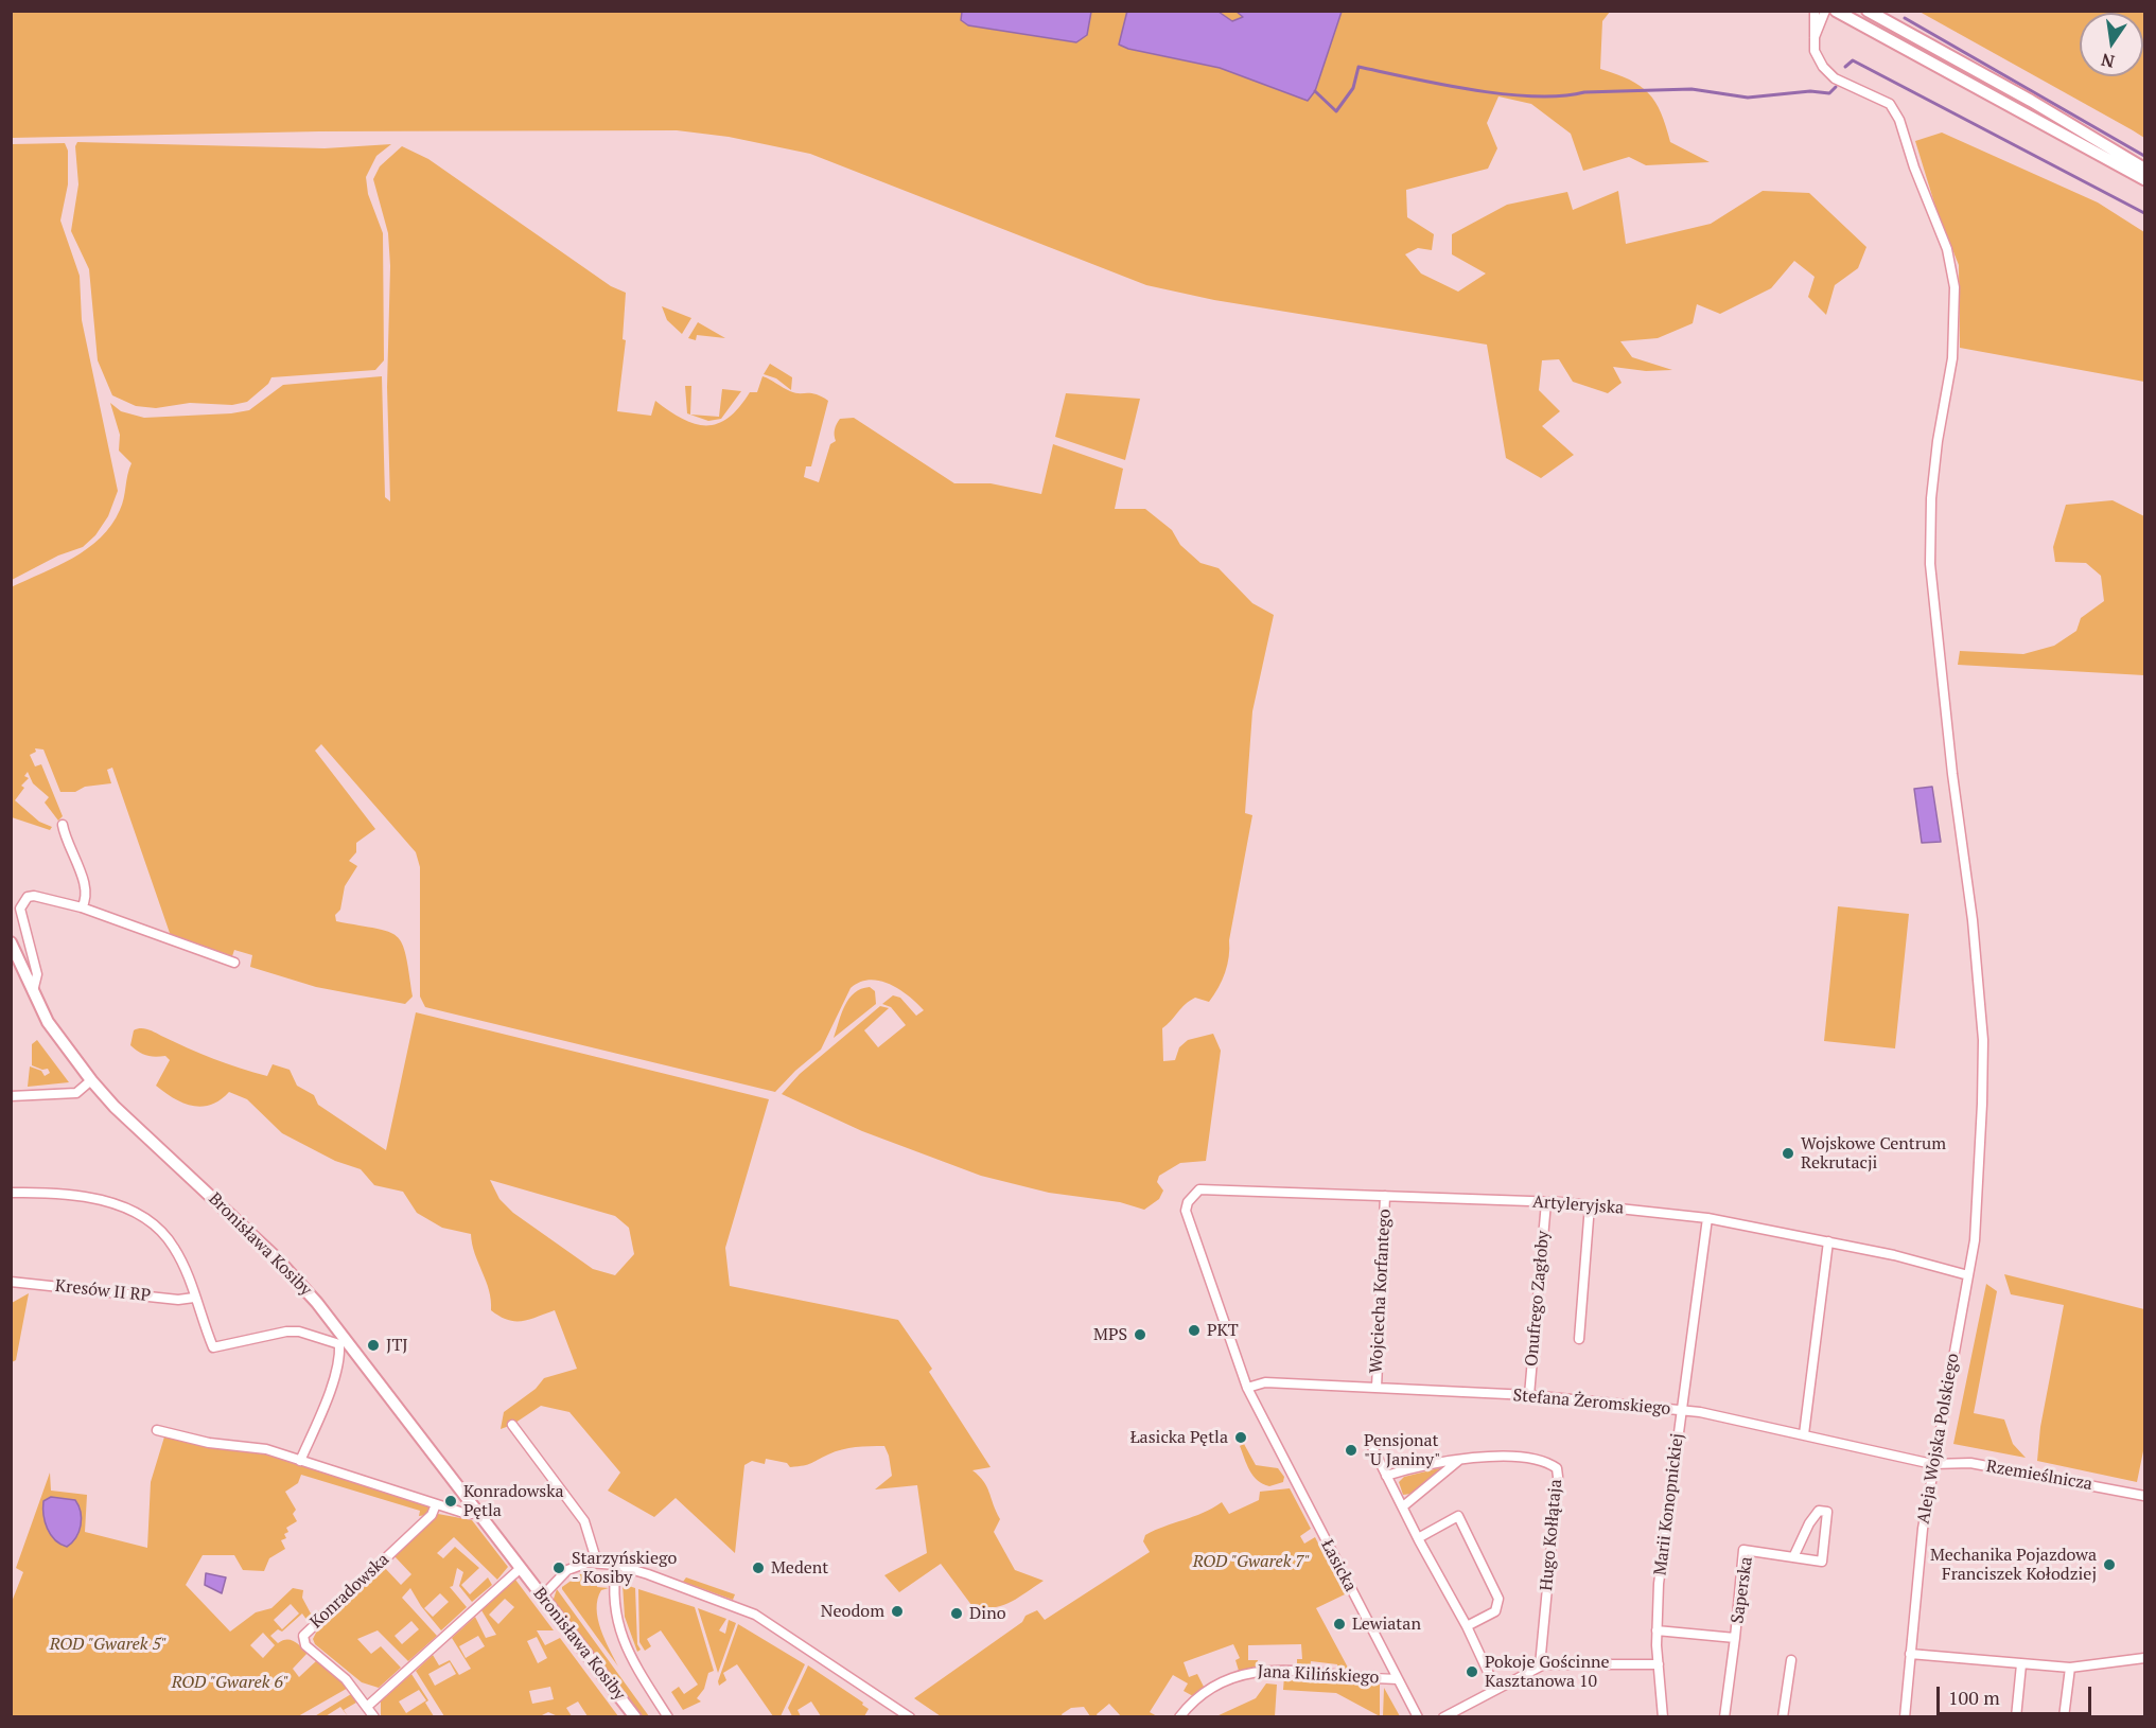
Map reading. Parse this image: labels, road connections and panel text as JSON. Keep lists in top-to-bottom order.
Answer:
{
  "streets": {
    "street": [
      "Artyleryjska",
      "Bronisława Kosiby",
      "Kresów II RP",
      "Wojciecha Korfantego",
      "Onufrego Zagłoby",
      "Stefana Żeromskiego",
      "Aleja Wojska Polskiego",
      "Rzemieślnicza",
      "Marii Konopnickiej",
      "Hugo Kołłątaja",
      "Łasicka",
      "Saperska",
      "Konradowska",
      "Jana Kilińskiego"
    ]
  },
  "crossings": [
    ["Artyleryjska", "Wojciecha Korfantego"],
    ["Artyleryjska", "Onufrego Zagłoby"],
    ["Artyleryjska", "Stefana Żeromskiego"],
    ["Artyleryjska", "Aleja Wojska Polskiego"],
    ["Artyleryjska", "Marii Konopnickiej"],
    ["Artyleryjska", "Łasicka"],
    ["Wojciecha Korfantego", "Stefana Żeromskiego"],
    ["Onufrego Zagłoby", "Stefana Żeromskiego"],
    ["Stefana Żeromskiego", "Aleja Wojska Polskiego"],
    ["Stefana Żeromskiego", "Rzemieślnicza"],
    ["Stefana Żeromskiego", "Marii Konopnickiej"],
    ["Stefana Żeromskiego", "Łasicka"],
    ["Aleja Wojska Polskiego", "Rzemieślnicza"],
    ["Marii Konopnickiej", "Saperska"],
    ["Łasicka", "Jana Kilińskiego"]
  ],
  "parks": ["ROD \"Gwarek 7\"", "ROD \"Gwarek 5\"", "ROD \"Gwarek 6\""],
  "places": [
    "Wojskowe Centrum Rekrutacji",
    "PKT",
    "MPS",
    "JTJ",
    "Łasicka Pętla",
    "Pensjonat \"U Janiny\"",
    "Konradowska Pętla",
    "Mechanika Pojazdowa Franciszek Kołodziej",
    "Starzyńskiego - Kosiby",
    "Medent",
    "Neodom",
    "Dino",
    "Lewiatan",
    "Pokoje Gościnne Kasztanowa 10"
  ],
  "scale_bar": "100 m",
  "north": "bottom"
}
